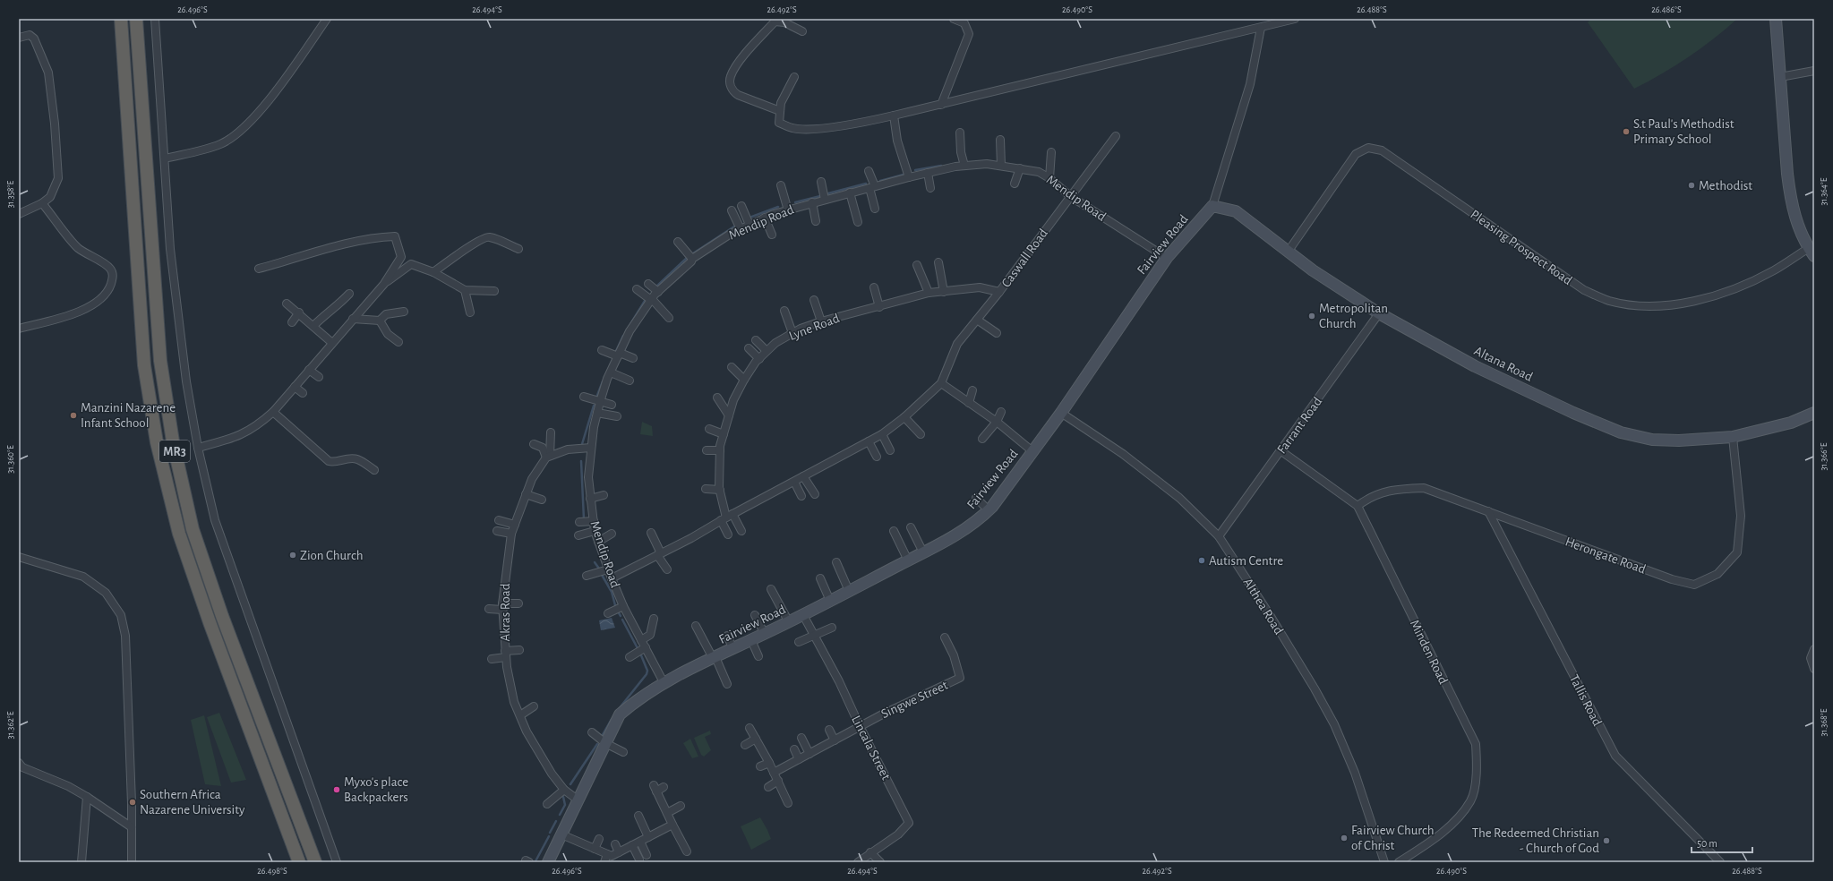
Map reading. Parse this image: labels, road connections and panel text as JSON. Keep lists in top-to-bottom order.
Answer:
{
  "streets": {
    "highway": ["MR3"],
    "main road": ["Fairview Road", "Altana Road"],
    "street": [
      "Mendip Road",
      "Pleasing Prospect Road",
      "Caswall Road",
      "Lyne Road",
      "Farrant Road",
      "Herongate Road",
      "Althea Road",
      "Akras Road",
      "Minden Road",
      "Singwe Street",
      "Tallis Road",
      "Lincala Street"
    ]
  },
  "crossings": [
    ["Mendip Road", "Fairview Road"],
    ["Mendip Road", "Caswall Road"],
    ["Fairview Road", "Altana Road"],
    ["Fairview Road", "Althea Road"],
    ["Fairview Road", "Akras Road"],
    ["Fairview Road", "Lincala Street"],
    ["Pleasing Prospect Road", "Altana Road"],
    ["Caswall Road", "Lyne Road"],
    ["Altana Road", "Farrant Road"],
    ["Altana Road", "Herongate Road"],
    ["Farrant Road", "Althea Road"],
    ["Farrant Road", "Minden Road"],
    ["Herongate Road", "Minden Road"],
    ["Herongate Road", "Tallis Road"],
    ["Singwe Street", "Lincala Street"]
  ],
  "places": [
    "S.t Paul's Methodist Primary School",
    "Methodist",
    "Metropolitan Church",
    "Manzini Nazarene Infant School",
    "Zion Church",
    "Autism Centre",
    "Myxo's place Backpackers",
    "Southern Africa Nazarene University",
    "Fairview Church of Christ",
    "The Redeemed Christian - Church of God"
  ],
  "scale_bar": "50 m",
  "coordinates": [
    "26.496°S",
    "26.494°S",
    "26.492°S",
    "26.490°S",
    "26.488°S",
    "26.486°S",
    "31.364°E",
    "31.358°E",
    "31.366°E",
    "31.360°E",
    "31.368°E",
    "31.362°E",
    "26.498°S"
  ]
}
